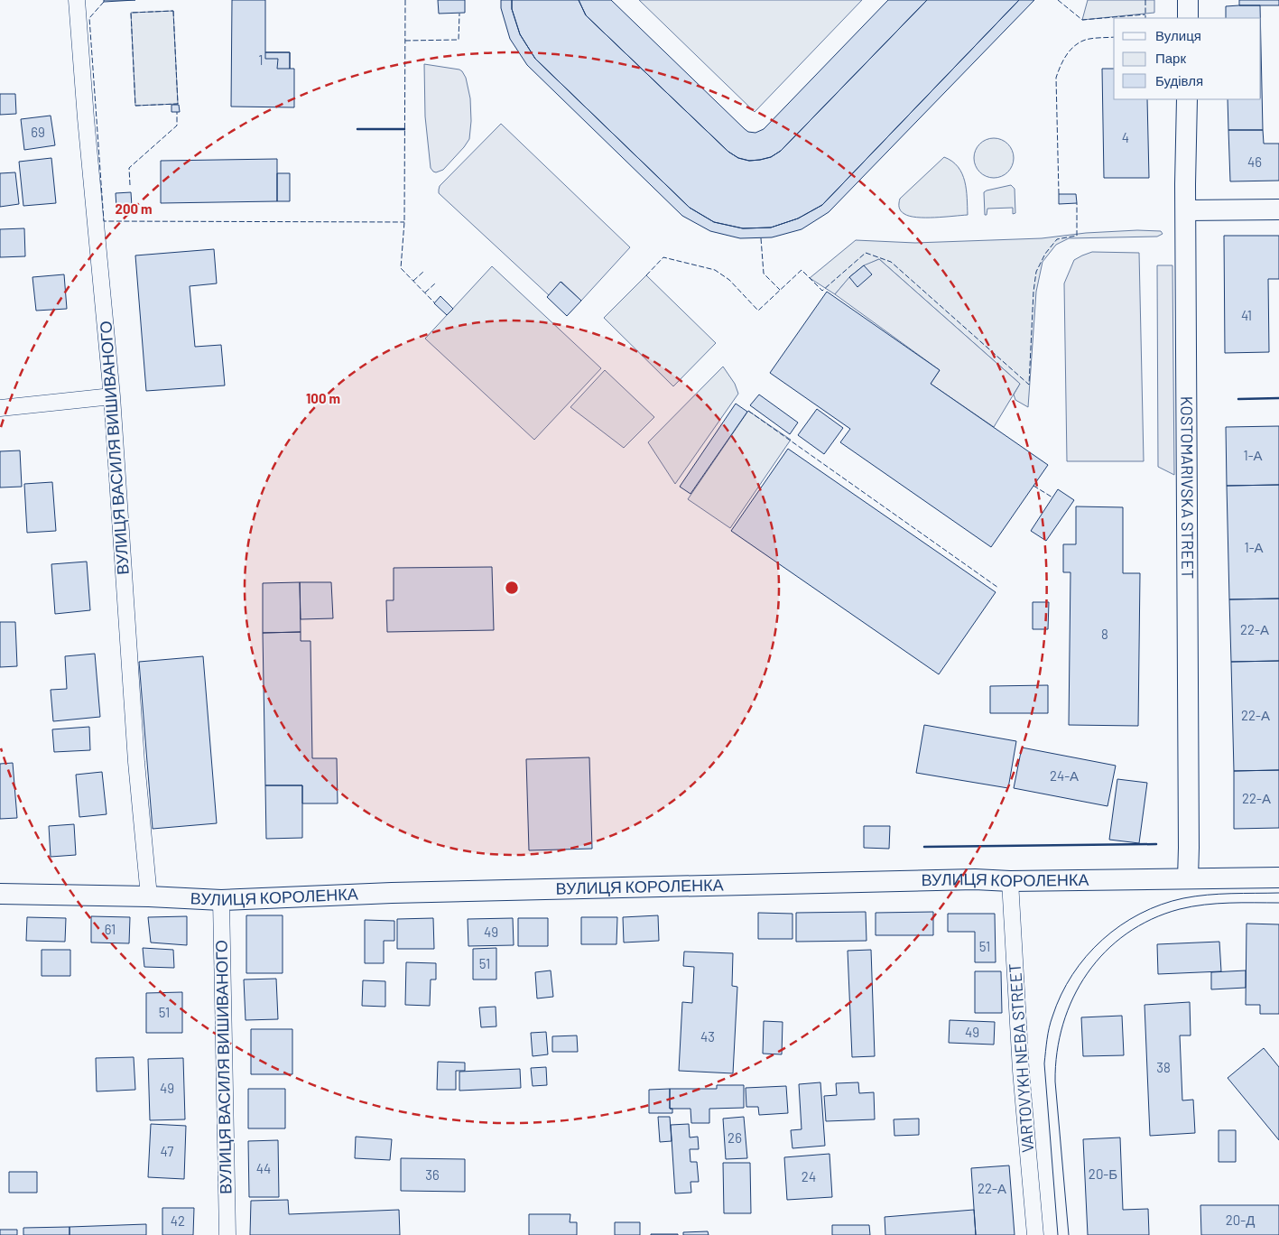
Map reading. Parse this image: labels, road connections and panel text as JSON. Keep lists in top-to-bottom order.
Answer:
{
  "streets": {
    "street": [
      "ВУЛИЦЯ ВАСИЛЯ ВИШИВАНОГО",
      "KOSTOMARIVSKA STREET",
      "ВУЛИЦЯ КОРОЛЕНКА",
      "VARTOVYKH NEBA STREET"
    ]
  },
  "crossings": [
    ["ВУЛИЦЯ ВАСИЛЯ ВИШИВАНОГО", "ВУЛИЦЯ КОРОЛЕНКА"],
    ["KOSTOMARIVSKA STREET", "ВУЛИЦЯ КОРОЛЕНКА"],
    ["ВУЛИЦЯ КОРОЛЕНКА", "VARTOVYKH NEBA STREET"]
  ],
  "house_numbers": [
    "1",
    "69",
    "4",
    "46",
    "41",
    "1-А",
    "1-А",
    "22-А",
    "8",
    "22-А",
    "24-А",
    "22-А",
    "61",
    "49",
    "51",
    "51",
    "51",
    "49",
    "43",
    "38",
    "49",
    "26",
    "47",
    "44",
    "20-Б",
    "36",
    "24",
    "22-А",
    "20-Д",
    "42"
  ],
  "legend": ["Вулиця", "Парк", "Будівля"],
  "rings": ["200 m", "100 m"]
}
